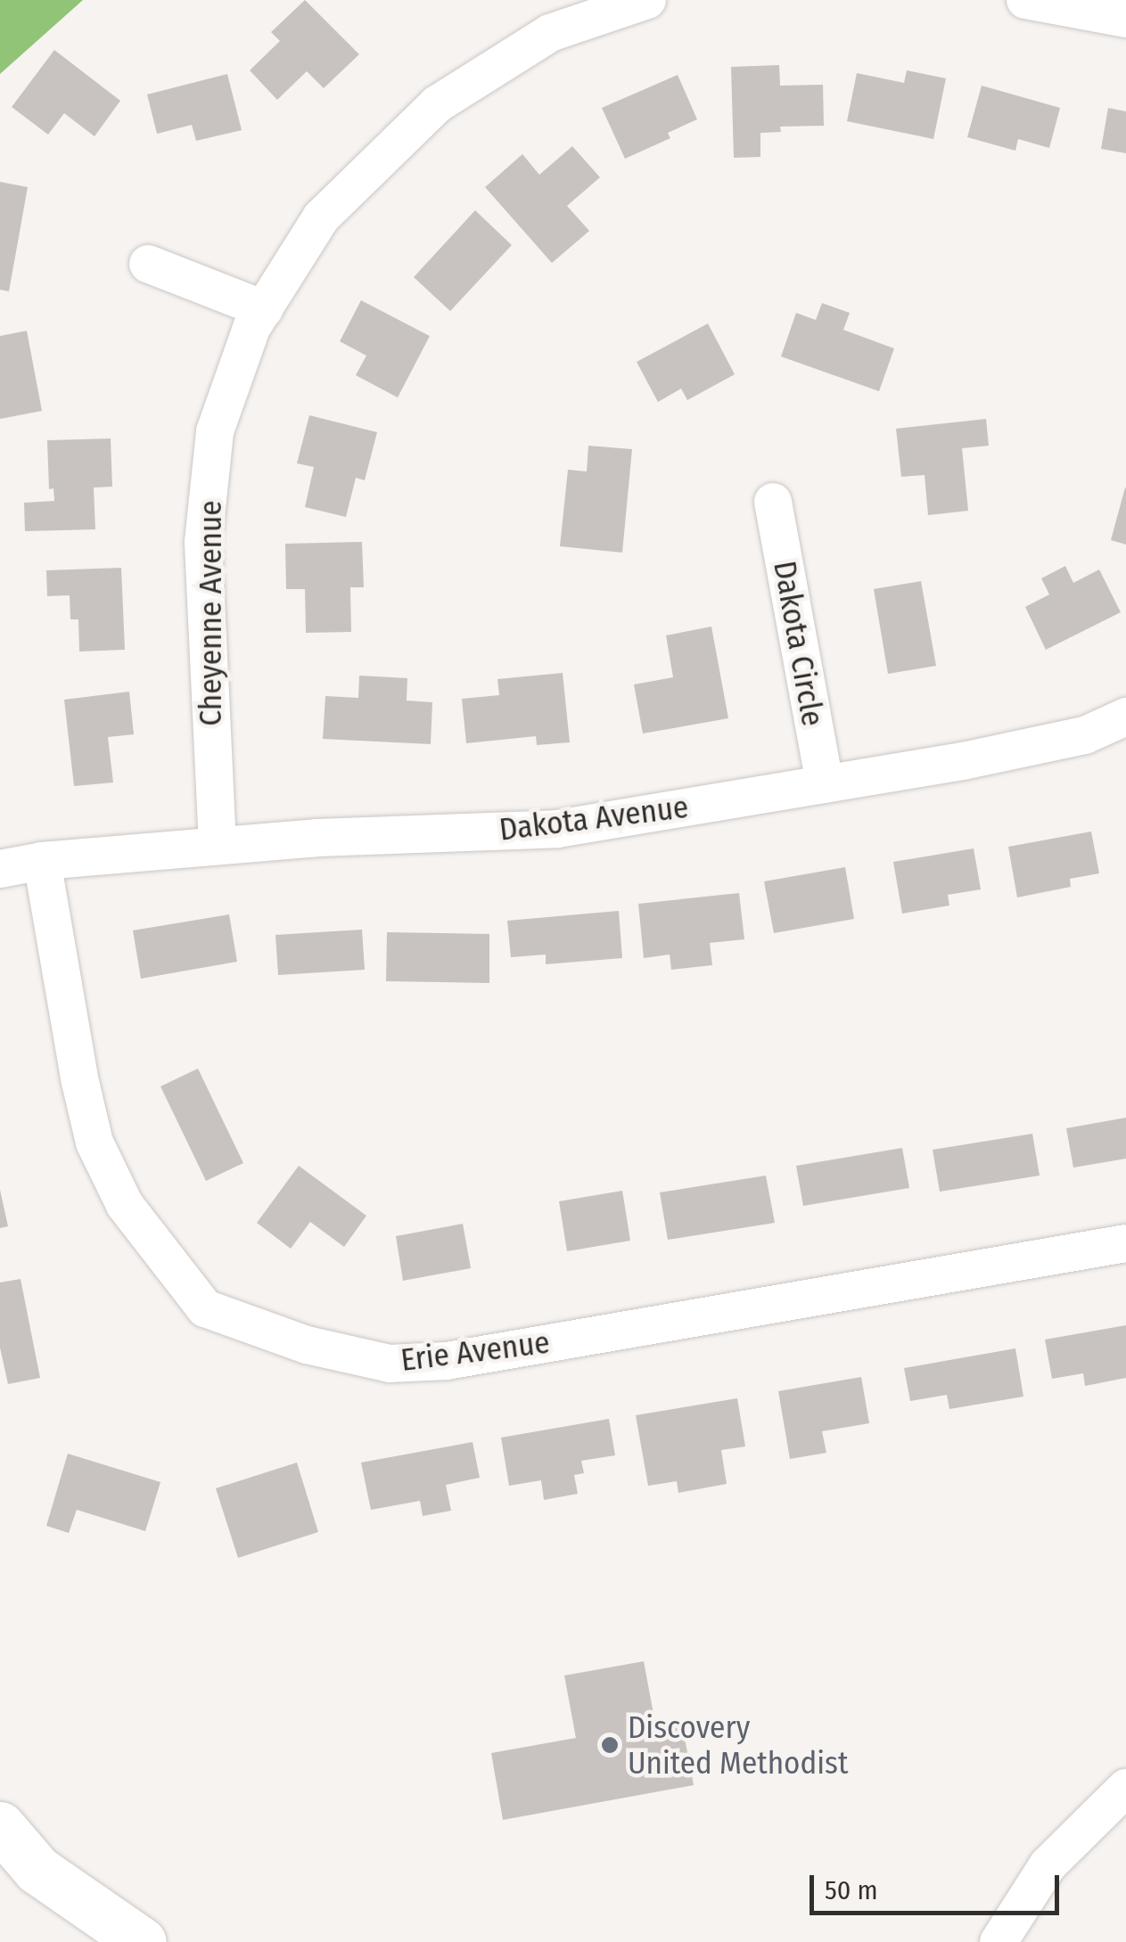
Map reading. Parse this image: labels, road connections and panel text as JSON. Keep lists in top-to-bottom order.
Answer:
{
  "streets": {
    "street": [
      "Cheyenne Avenue",
      "Dakota Circle",
      "Dakota Avenue",
      "Erie Avenue"
    ]
  },
  "crossings": [
    ["Cheyenne Avenue", "Dakota Avenue"],
    ["Dakota Circle", "Dakota Avenue"],
    ["Dakota Avenue", "Erie Avenue"]
  ],
  "places": ["Discovery United Methodist"],
  "scale_bar": "50 m"
}
